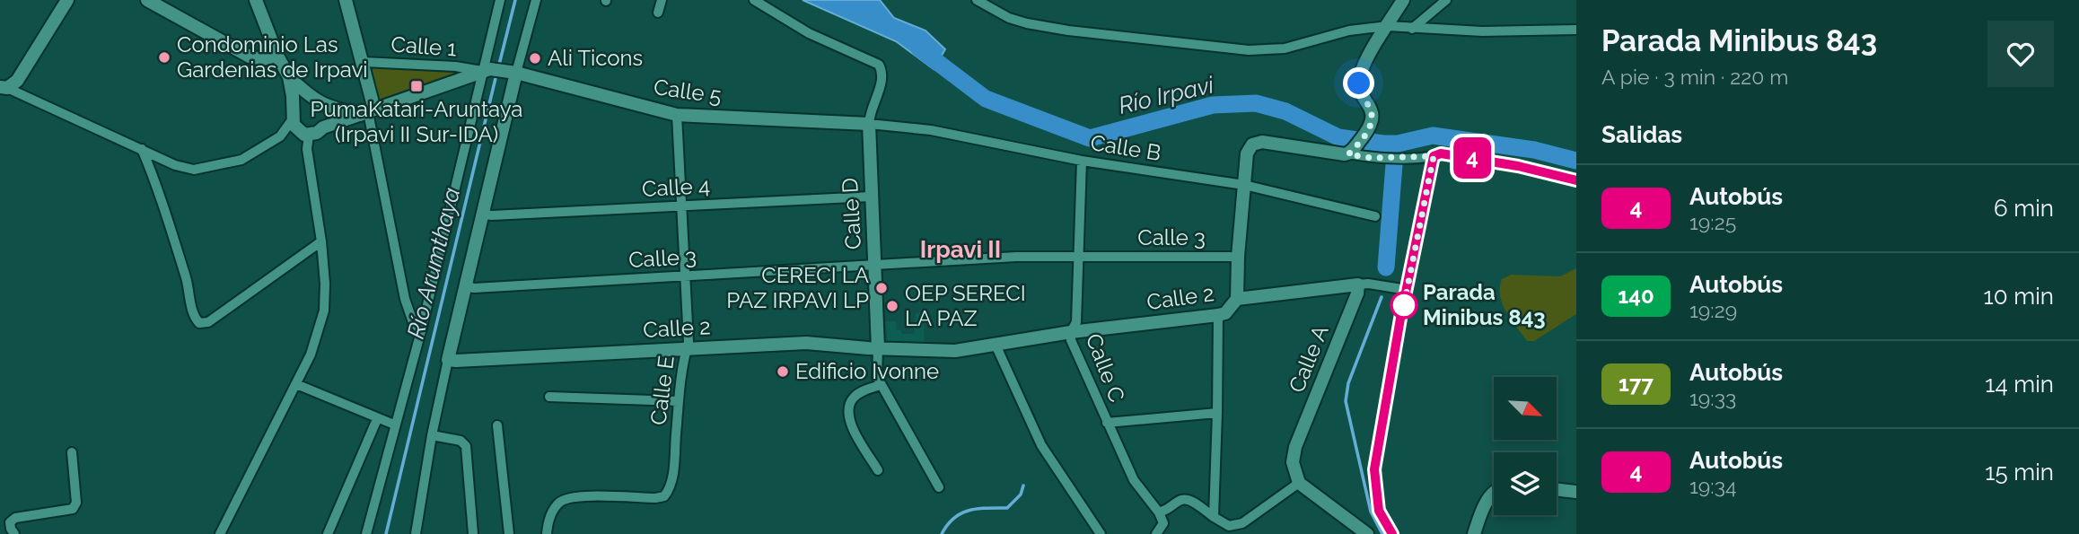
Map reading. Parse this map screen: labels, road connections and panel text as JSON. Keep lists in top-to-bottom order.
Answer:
{
  "streets": {
    "main road": [
      "Calle 5",
      "Calle D",
      "Calle 2",
      "Calle A"
    ],
    "street": [
      "Calle 1",
      "Calle B",
      "Calle 4",
      "Calle 3",
      "Calle C",
      "Calle E"
    ]
  },
  "crossings": [
    ["Calle 1", "Calle 5"],
    ["Calle 5", "Calle B"],
    ["Calle 5", "Calle D"],
    ["Calle 5", "Calle E"],
    ["Calle B", "Calle D"],
    ["Calle B", "Calle C"],
    ["Calle 4", "Calle D"],
    ["Calle 4", "Calle E"],
    ["Calle D", "Calle 3"],
    ["Calle D", "Calle 2"],
    ["Calle 3", "Calle C"],
    ["Calle 3", "Calle E"],
    ["Calle 2", "Calle A"],
    ["Calle 2", "Calle C"],
    ["Calle 2", "Calle E"]
  ],
  "districts": ["Irpavi II"],
  "water": ["Río Irpavi", "Río Arumthaya"],
  "places": {
    "other": [
      "Condominio Las Gardenias de Irpavi",
      "Ali Ticons",
      "CERECI LA PAZ IRPAVI LP",
      "Parada Minibus 843",
      "OEP SERECI LA PAZ",
      "Edificio Ivonne"
    ],
    "transit": ["PumaKatari-Aruntaya (Irpavi II Sur-IDA)"]
  },
  "lines": ["bus line 4"],
  "north": "bottom right",
  "page": {
    "on_map": "4",
    "heading": [
      ["Parada Minibus 843", "A pie · 3 min · 220 m"],
      "Salidas"
    ],
    "list": [
      {
        "mark": "4",
        "name": "Autobús",
        "note": "19:25",
        "value": "6 min"
      },
      {
        "mark": "140",
        "name": "Autobús",
        "note": "19:29",
        "value": "10 min"
      },
      {
        "mark": "177",
        "name": "Autobús",
        "note": "19:33",
        "value": "14 min"
      },
      {
        "mark": "4",
        "name": "Autobús",
        "note": "19:34",
        "value": "15 min"
      }
    ]
  }
}
